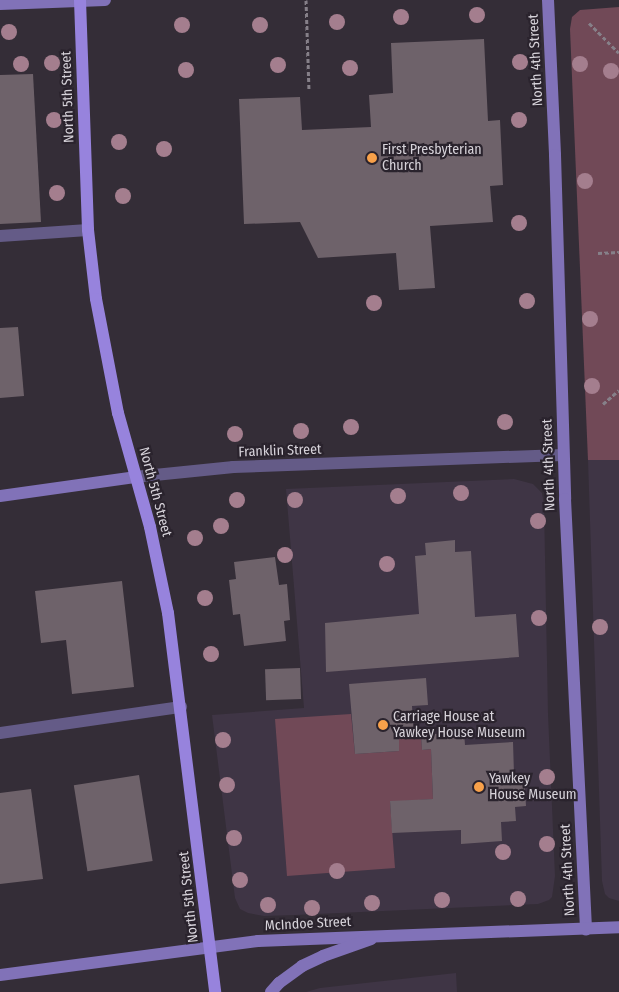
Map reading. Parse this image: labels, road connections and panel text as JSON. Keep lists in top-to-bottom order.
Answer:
{
  "streets": {
    "main road": ["North 5th Street"],
    "street": ["North 4th Street", "Franklin Street", "McIndoe Street"]
  },
  "crossings": [
    ["North 4th Street", "Franklin Street"],
    ["North 4th Street", "McIndoe Street"],
    ["North 5th Street", "Franklin Street"],
    ["North 5th Street", "McIndoe Street"]
  ],
  "places": ["First Presbyterian Church", "Carriage House at Yawkey House Museum", "Yawkey House Museum"]
}
